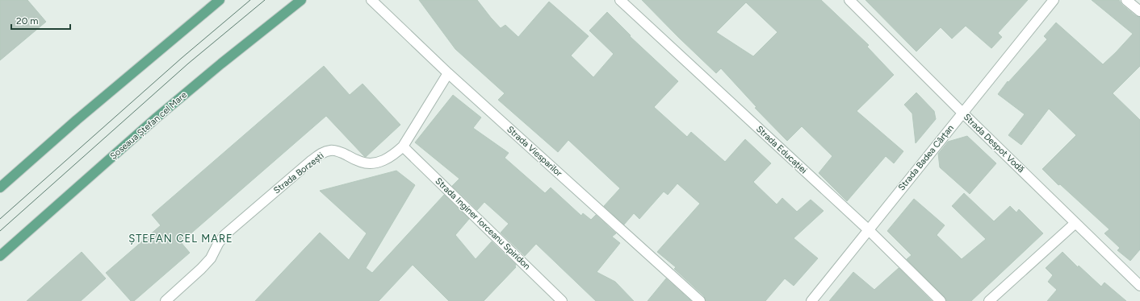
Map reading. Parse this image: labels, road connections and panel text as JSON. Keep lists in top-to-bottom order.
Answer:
{
  "streets": {
    "main road": ["Șoseaua Ștefan cel Mare"],
    "street": [
      "Strada Despot Vodă",
      "Strada Educației",
      "Strada Viesparilor",
      "Strada Badea Cârțan",
      "Strada Borzești",
      "Strada Inginer Iorceanu Spiridon"
    ]
  },
  "crossings": [
    ["Strada Despot Vodă", "Strada Badea Cârțan"],
    ["Strada Educației", "Strada Badea Cârțan"],
    ["Strada Viesparilor", "Strada Borzești"],
    ["Strada Borzești", "Strada Inginer Iorceanu Spiridon"]
  ],
  "districts": ["ȘTEFAN CEL MARE"],
  "scale_bar": "20 m"
}
